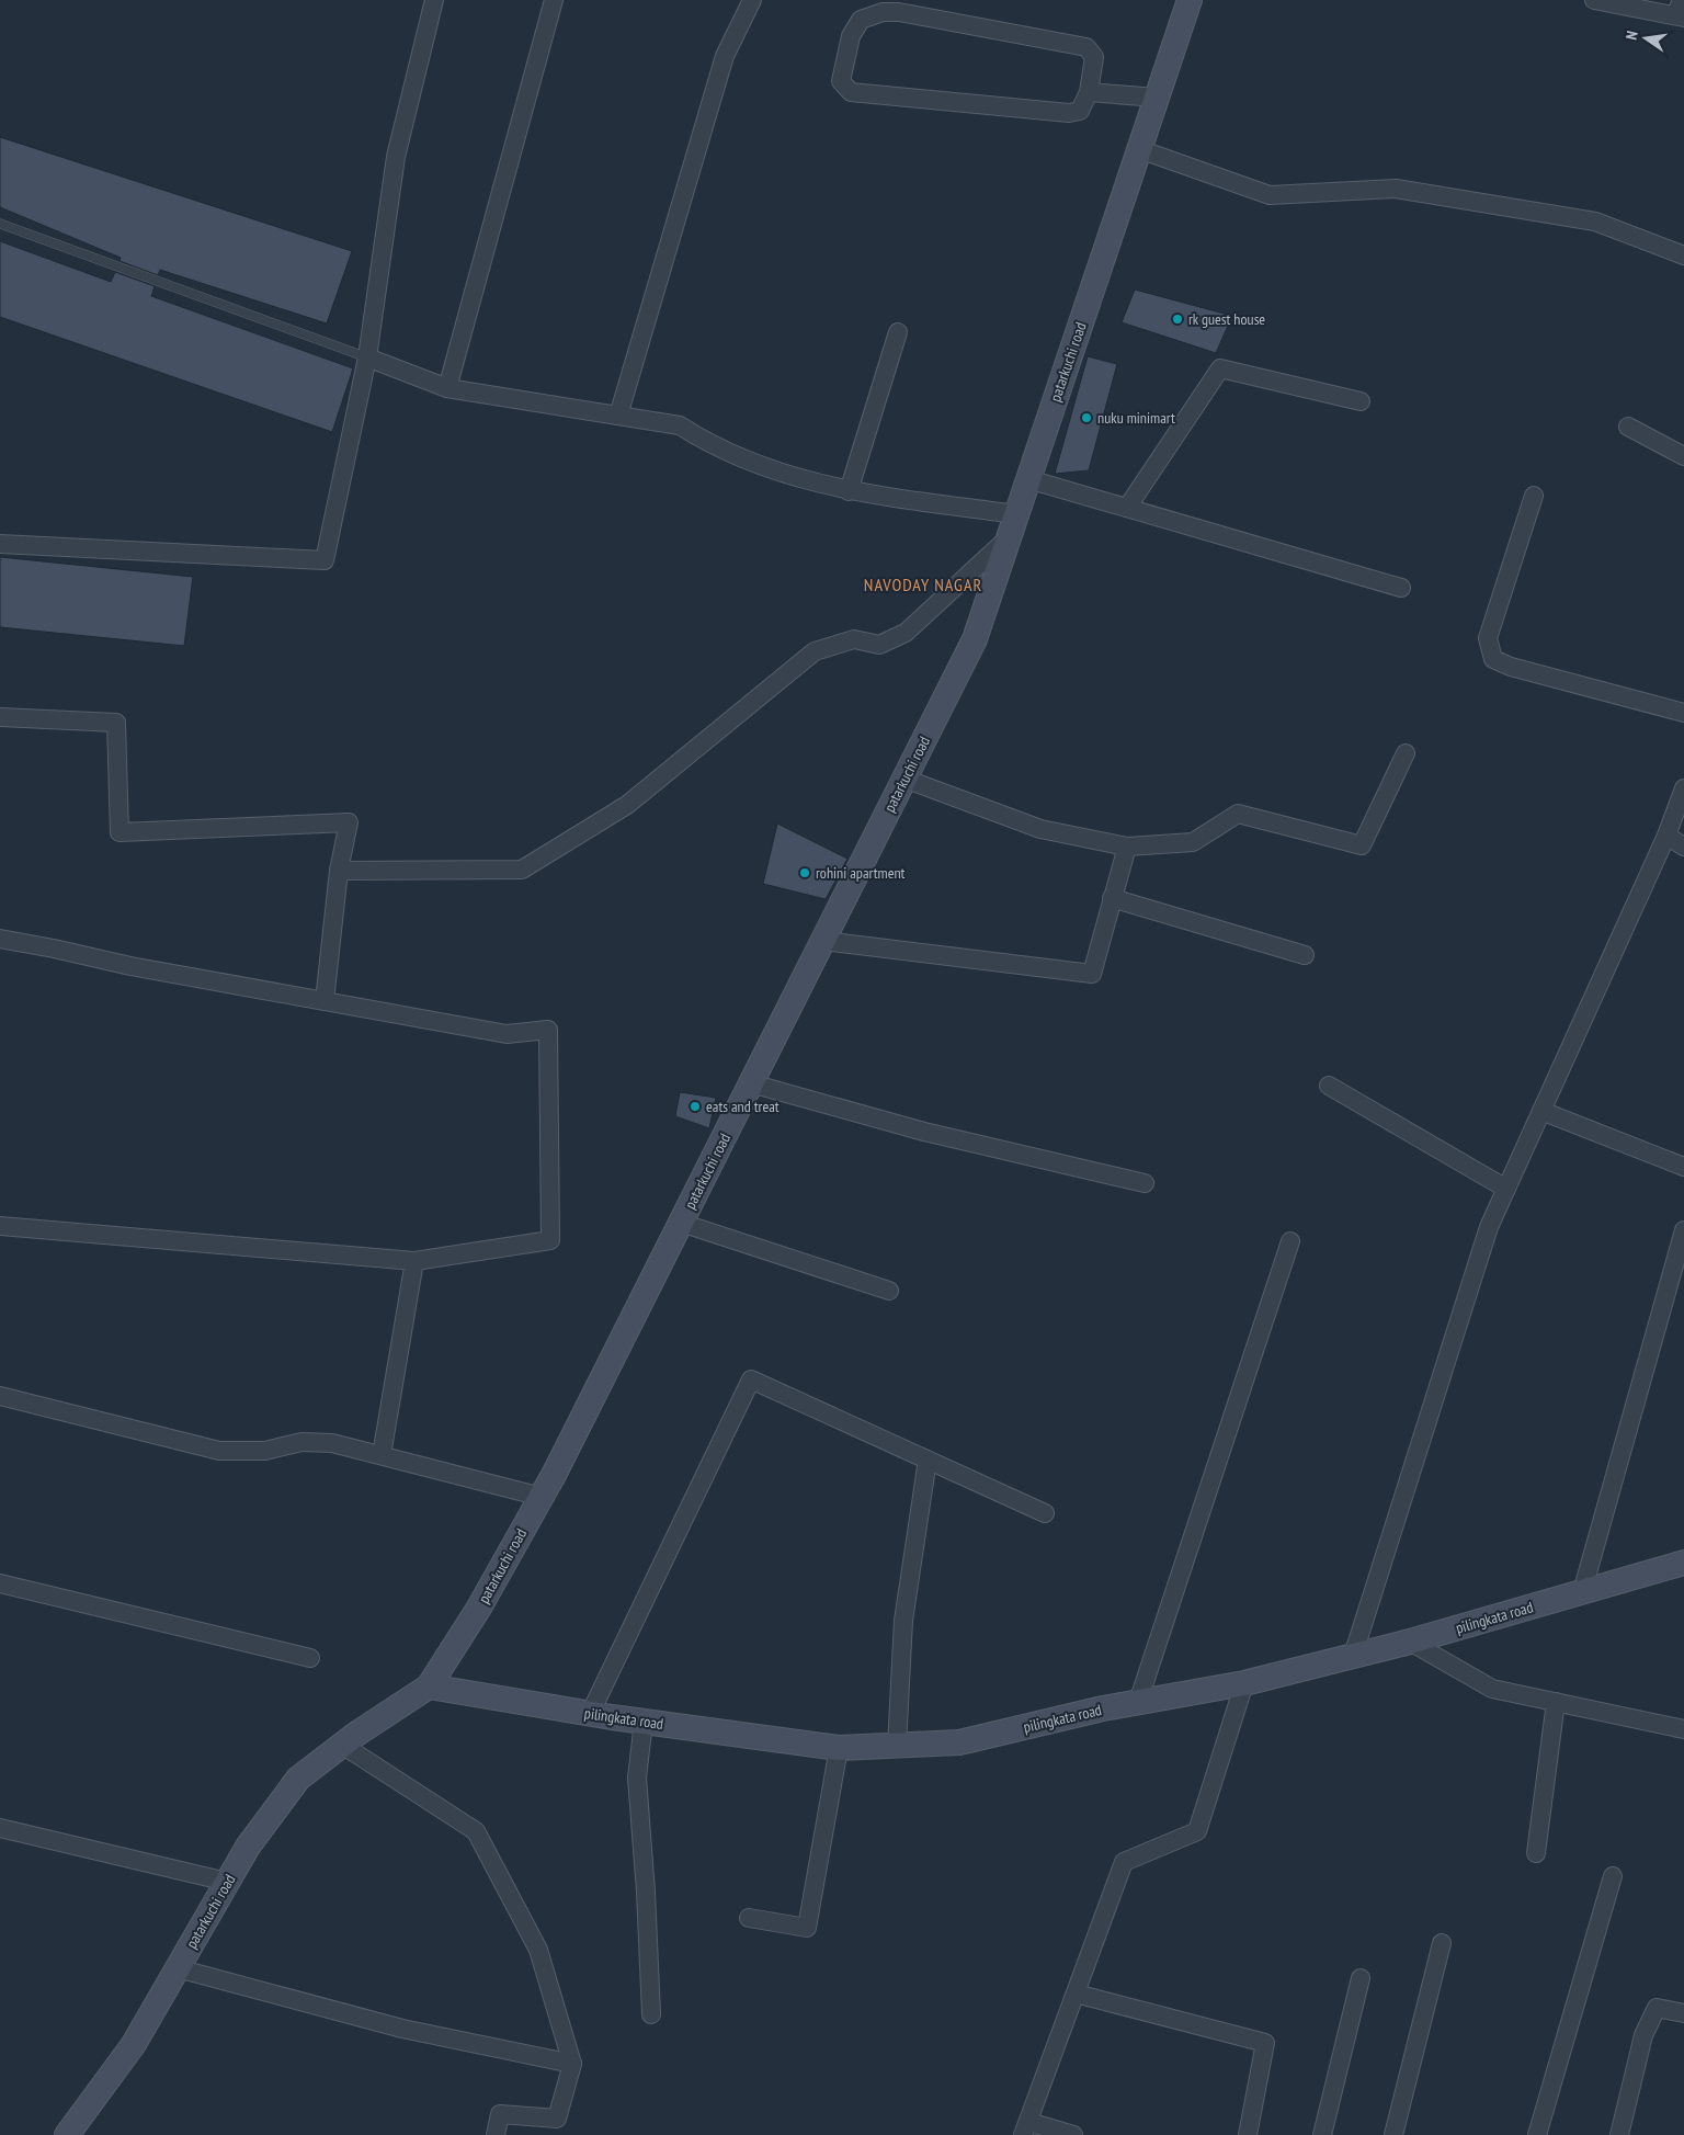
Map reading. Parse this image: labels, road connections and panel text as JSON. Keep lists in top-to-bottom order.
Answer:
{
  "streets": {
    "street": ["patarkuchi road", "pilingkata road"]
  },
  "crossings": [
    ["patarkuchi road", "pilingkata road"]
  ],
  "districts": ["NAVODAY NAGAR"],
  "places": [
    "rk guest house",
    "nuku minimart",
    "rohini apartment",
    "eats and treat"
  ],
  "north": "left"
}
